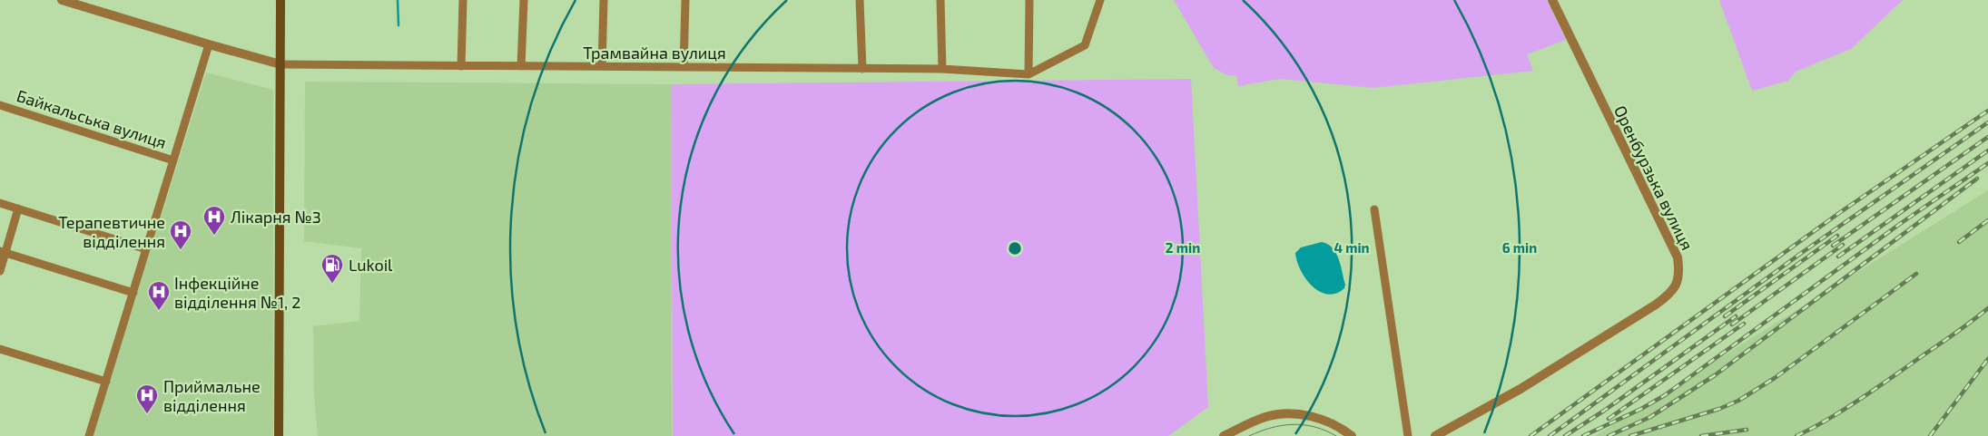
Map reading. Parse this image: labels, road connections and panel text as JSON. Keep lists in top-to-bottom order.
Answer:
{
  "streets": {
    "street": ["Трамвайна вулиця", "Байкальська вулиця", "Оренбурзька вулиця"]
  },
  "places": {
    "hospital": [
      "Лікарня №3",
      "Терапевтичне відділення",
      "Інфекційне відділення №1, 2",
      "Приймальне відділення"
    ],
    "fuel station": ["Lukoil"]
  },
  "rings": ["2 min", "4 min", "6 min"]
}
